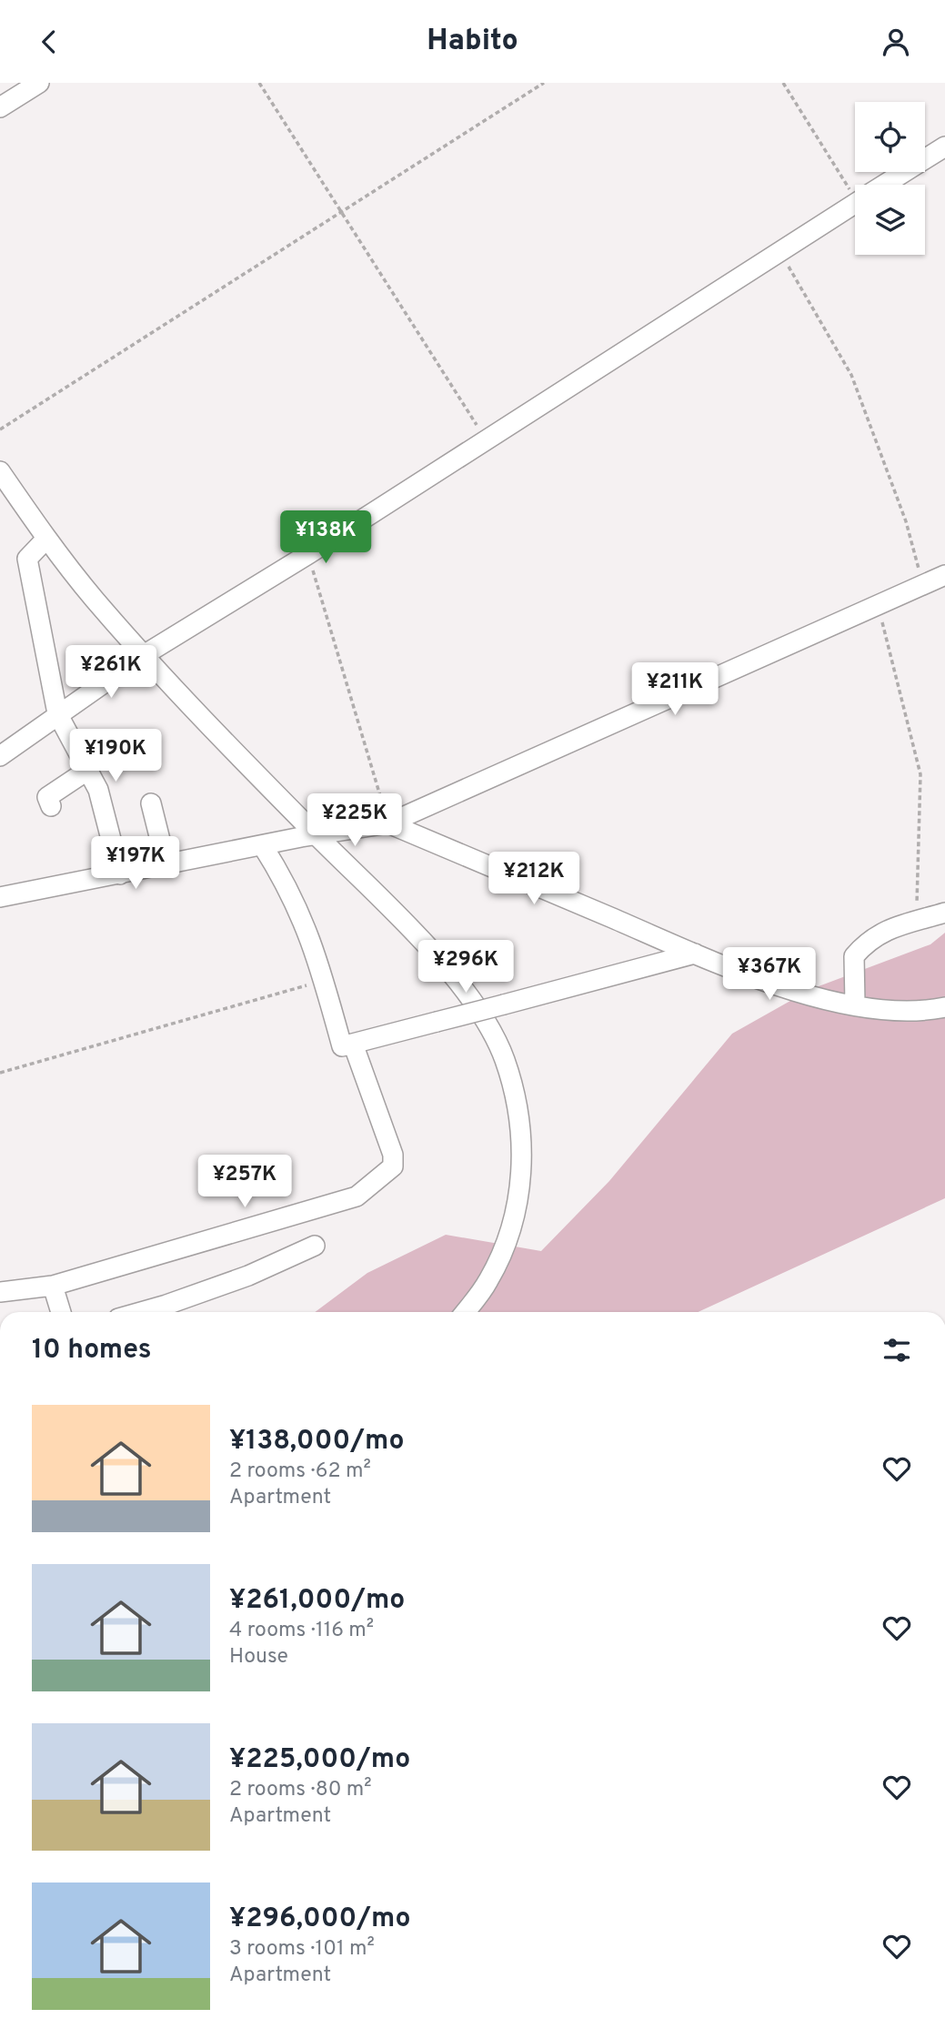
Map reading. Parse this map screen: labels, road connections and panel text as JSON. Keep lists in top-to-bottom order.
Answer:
{
  "page": {
    "header": "Habito",
    "price": [
      "¥138K",
      "¥261K",
      "¥211K",
      "¥190K",
      "¥225K",
      "¥197K",
      "¥212K",
      "¥296K",
      "¥367K",
      "¥257K"
    ],
    "heading": "10 homes",
    "list": [
      {
        "name": "¥138,000/mo",
        "note": "2 rooms · 62 m² · Apartment"
      },
      {
        "name": "¥261,000/mo",
        "note": "4 rooms · 116 m² · House"
      },
      {
        "name": "¥225,000/mo",
        "note": "2 rooms · 80 m² · Apartment"
      },
      {
        "name": "¥296,000/mo",
        "note": "3 rooms · 101 m² · Apartment"
      }
    ]
  }
}
